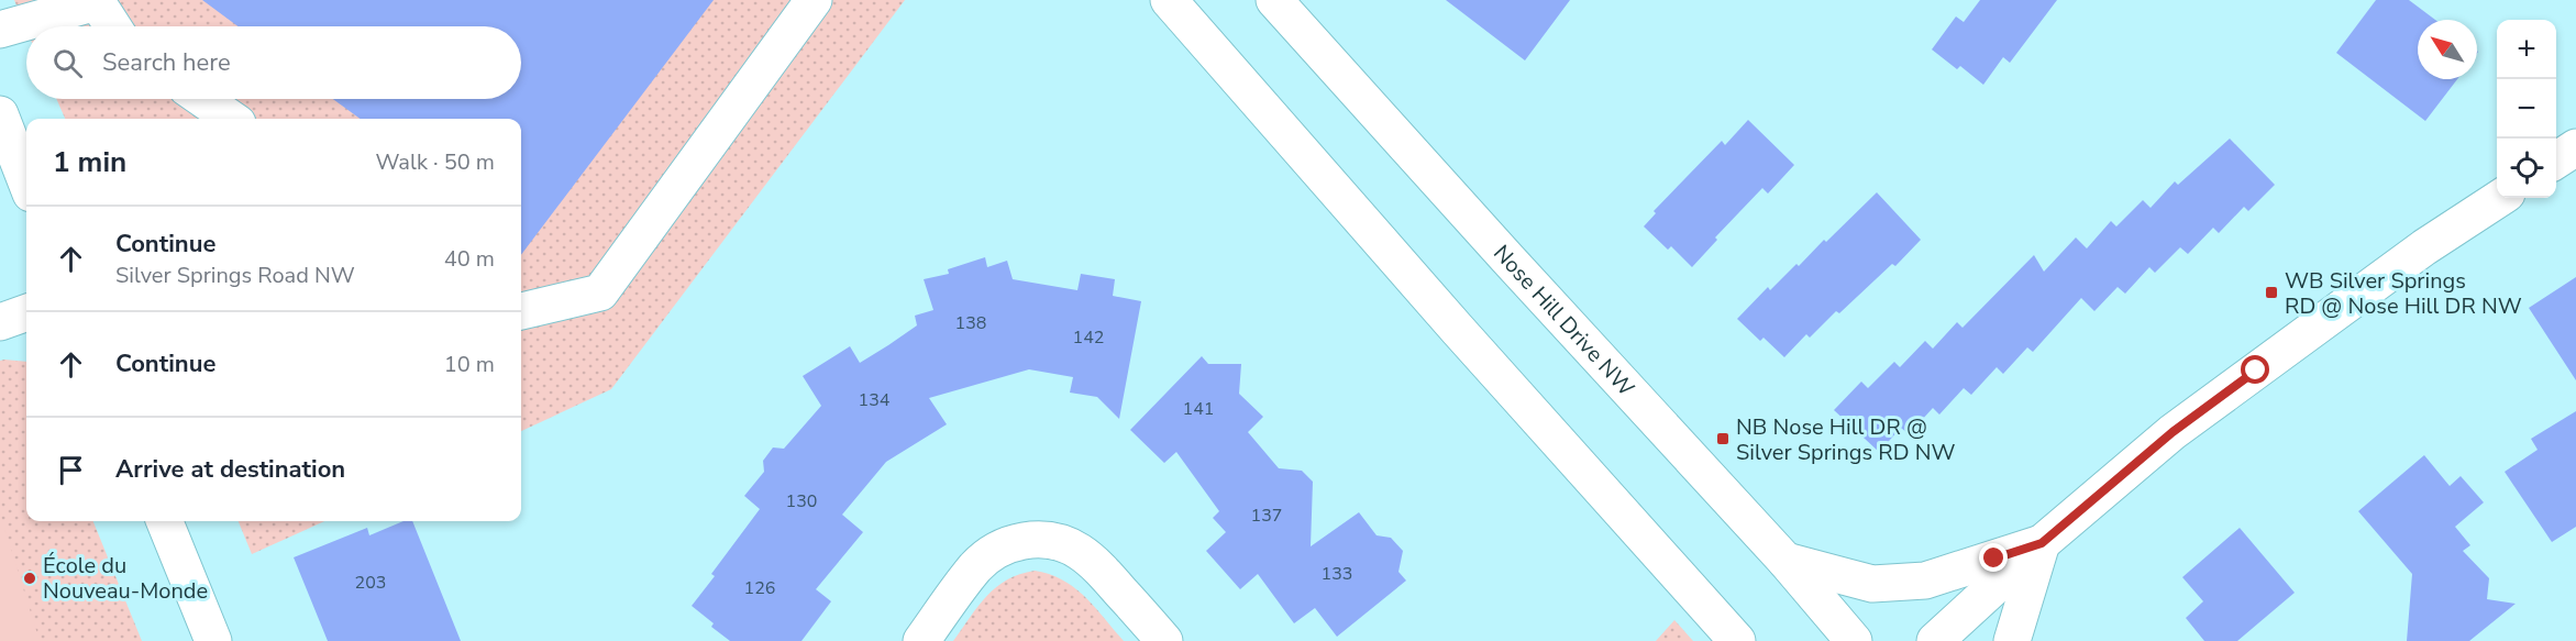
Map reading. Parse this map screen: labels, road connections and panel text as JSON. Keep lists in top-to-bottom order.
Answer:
{
  "streets": {
    "main road": ["Nose Hill Drive NW"]
  },
  "places": {
    "transit": ["WB Silver Springs RD @ Nose Hill DR NW", "NB Nose Hill DR @ Silver Springs RD NW"],
    "other": ["École du Nouveau-Monde"]
  },
  "house_numbers": [
    "138",
    "142",
    "134",
    "141",
    "130",
    "137",
    "133",
    "203",
    "126"
  ],
  "north": "top left",
  "page": {
    "map_buttons": ["+", "−"],
    "search": "Search here",
    "heading": ["1 min", "Walk · 50 m"],
    "list": [
      ["Continue", "Silver Springs Road NW", "40 m"],
      ["Continue", "10 m"],
      "Arrive at destination"
    ]
  }
}
